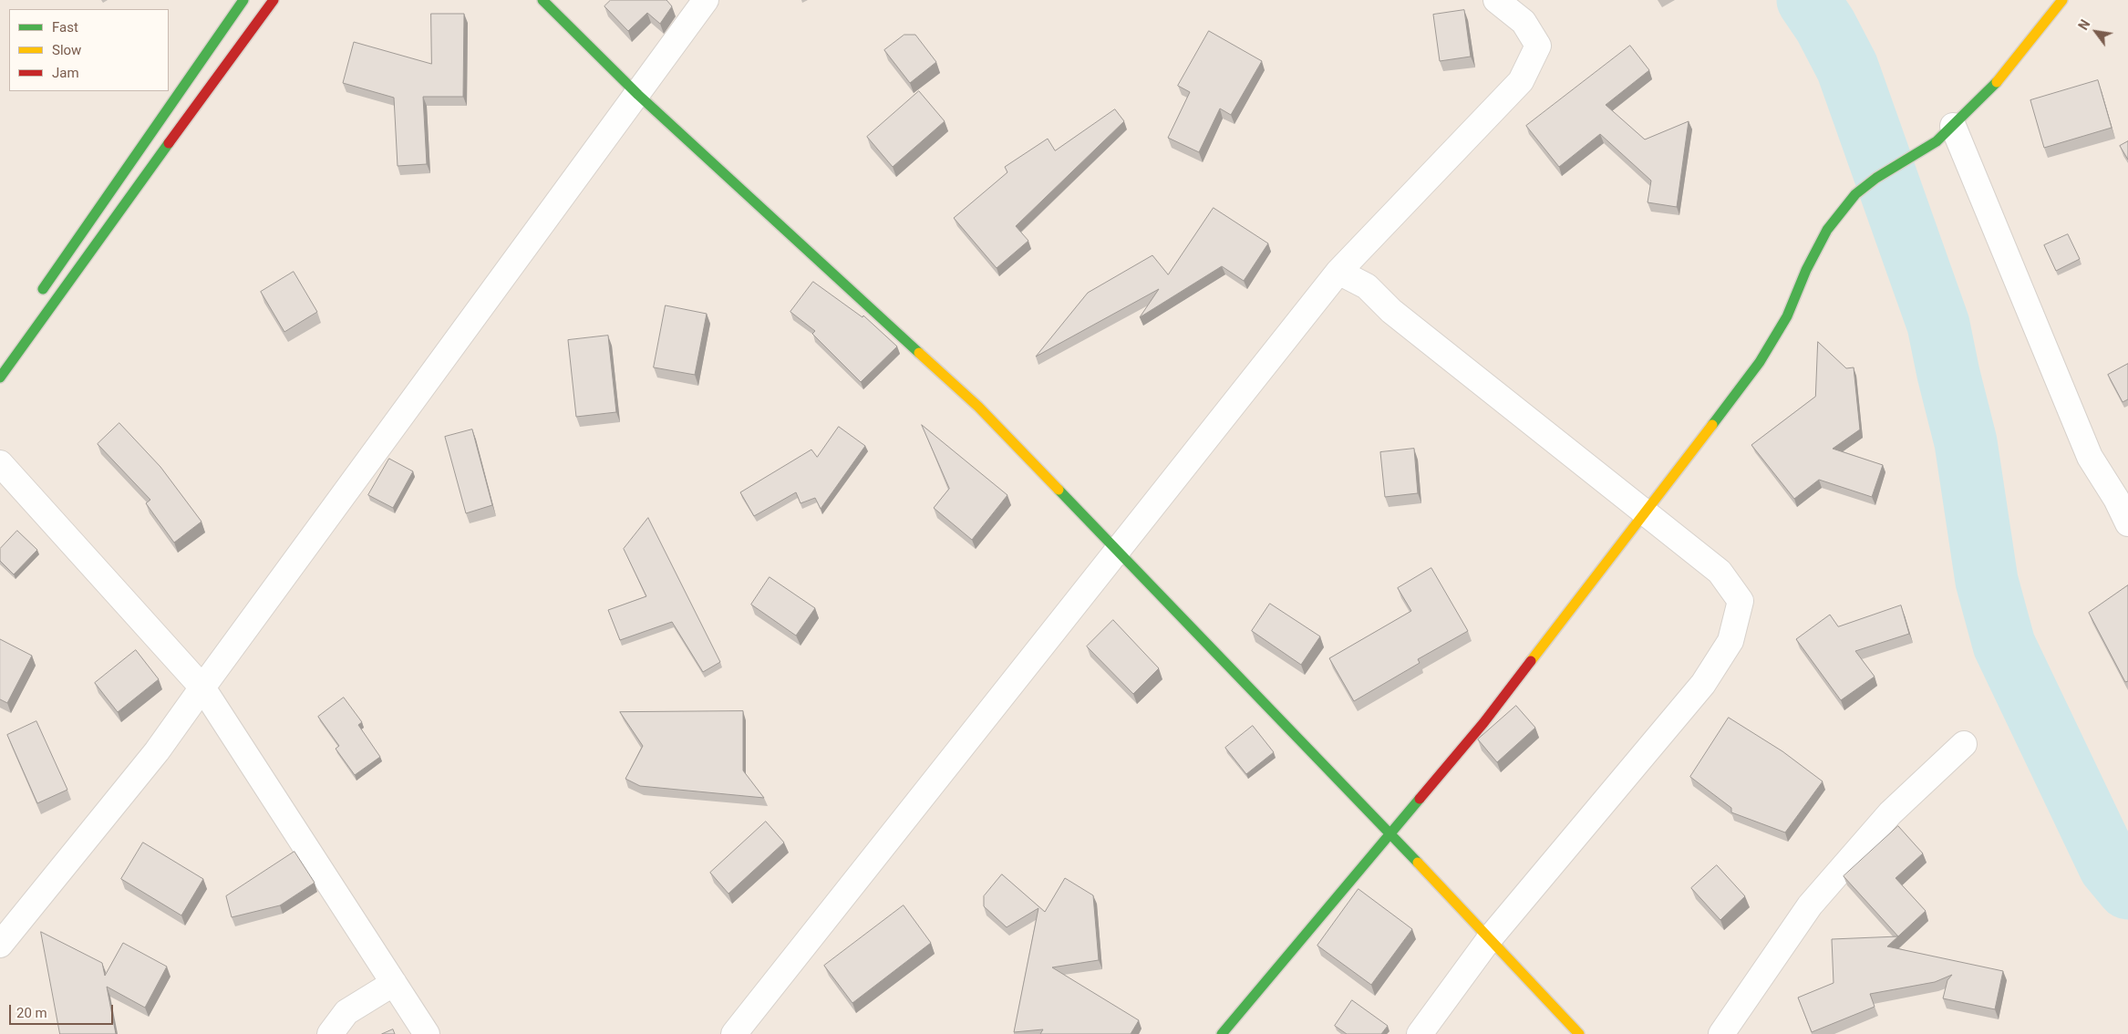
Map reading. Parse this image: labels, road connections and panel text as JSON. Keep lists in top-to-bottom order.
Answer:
{
  "legend": ["Fast", "Slow", "Jam"],
  "scale_bar": "20 m",
  "north": "top left"
}
